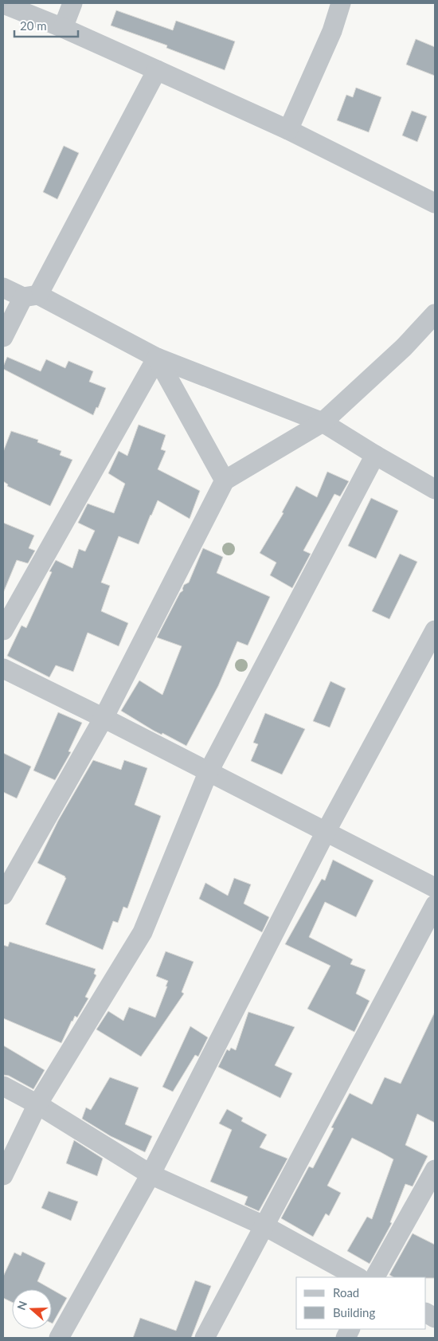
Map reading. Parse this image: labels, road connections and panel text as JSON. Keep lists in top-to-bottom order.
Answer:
{
  "legend": ["Road", "Building"],
  "scale_bar": "20 m",
  "north": "left"
}
